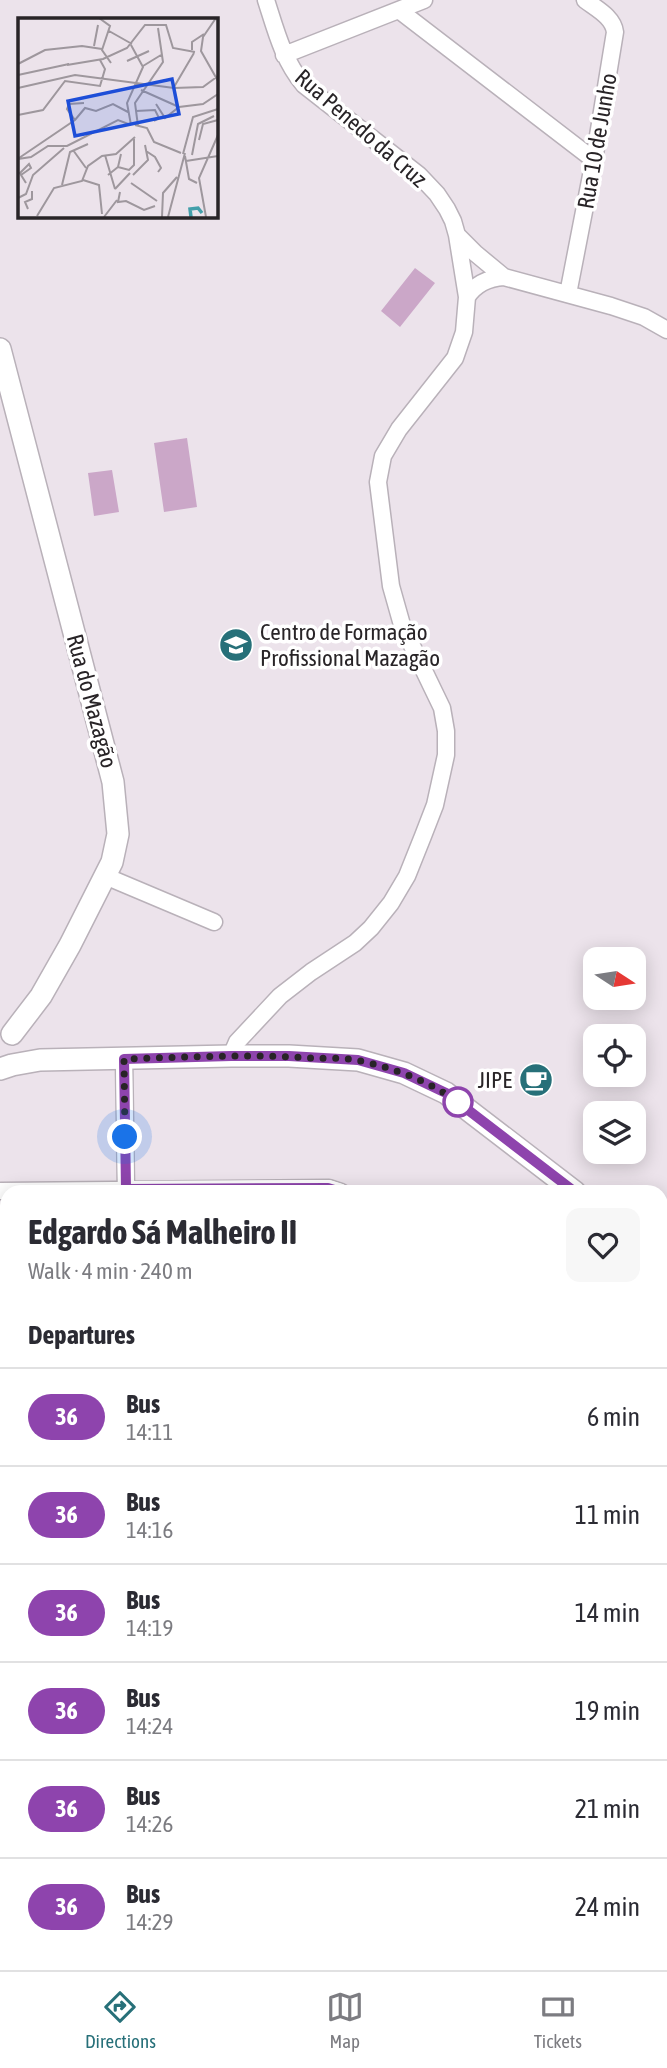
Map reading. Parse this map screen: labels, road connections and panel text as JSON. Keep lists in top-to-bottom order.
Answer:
{
  "streets": {
    "street": ["Rua Penedo da Cruz", "Rua 10 de Junho", "Rua do Mazagão"]
  },
  "places": {
    "school or university": ["Centro de Formação Profissional Mazagão"],
    "cafe": ["JIPE"]
  },
  "lines": ["bus line 36"],
  "north": "right",
  "page": {
    "heading": [
      ["Edgardo Sá Malheiro II", "Walk · 4 min · 240 m"],
      "Departures"
    ],
    "list": [
      {
        "mark": "36",
        "name": "Bus",
        "note": "14:11",
        "value": "6 min"
      },
      {
        "mark": "36",
        "name": "Bus",
        "note": "14:16",
        "value": "11 min"
      },
      {
        "mark": "36",
        "name": "Bus",
        "note": "14:19",
        "value": "14 min"
      },
      {
        "mark": "36",
        "name": "Bus",
        "note": "14:24",
        "value": "19 min"
      },
      {
        "mark": "36",
        "name": "Bus",
        "note": "14:26",
        "value": "21 min"
      },
      {
        "mark": "36",
        "name": "Bus",
        "note": "14:29",
        "value": "24 min"
      }
    ],
    "tabs": ["Directions", "Map", "Tickets"]
  }
}
